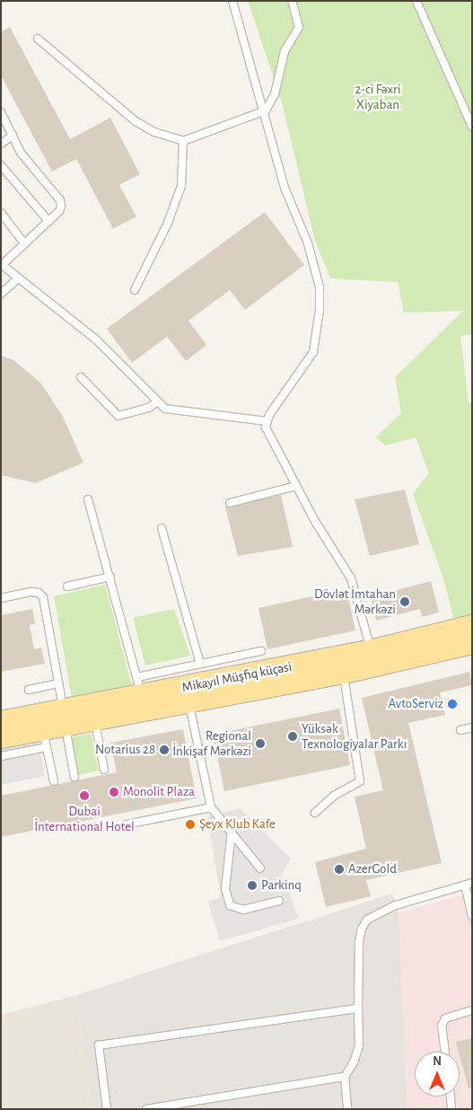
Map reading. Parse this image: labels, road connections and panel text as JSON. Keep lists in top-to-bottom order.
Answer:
{
  "streets": {
    "main road": ["Mikayıl Müşfiq küçəsi"]
  },
  "parks": ["2-ci Fəxri Xiyaban"],
  "places": [
    "Dövlət İmtahan Mərkəzi",
    "AvtoServiz",
    "Yüksək Texnologiyalar Parkı",
    "Regional İnkişaf Mərkəzi",
    "Notarius 28",
    "Monolit Plaza",
    "Dubai İnternational Hotel",
    "Şeyx Klub Kafe",
    "AzerGold",
    "Parkinq"
  ],
  "north": "top"
}
